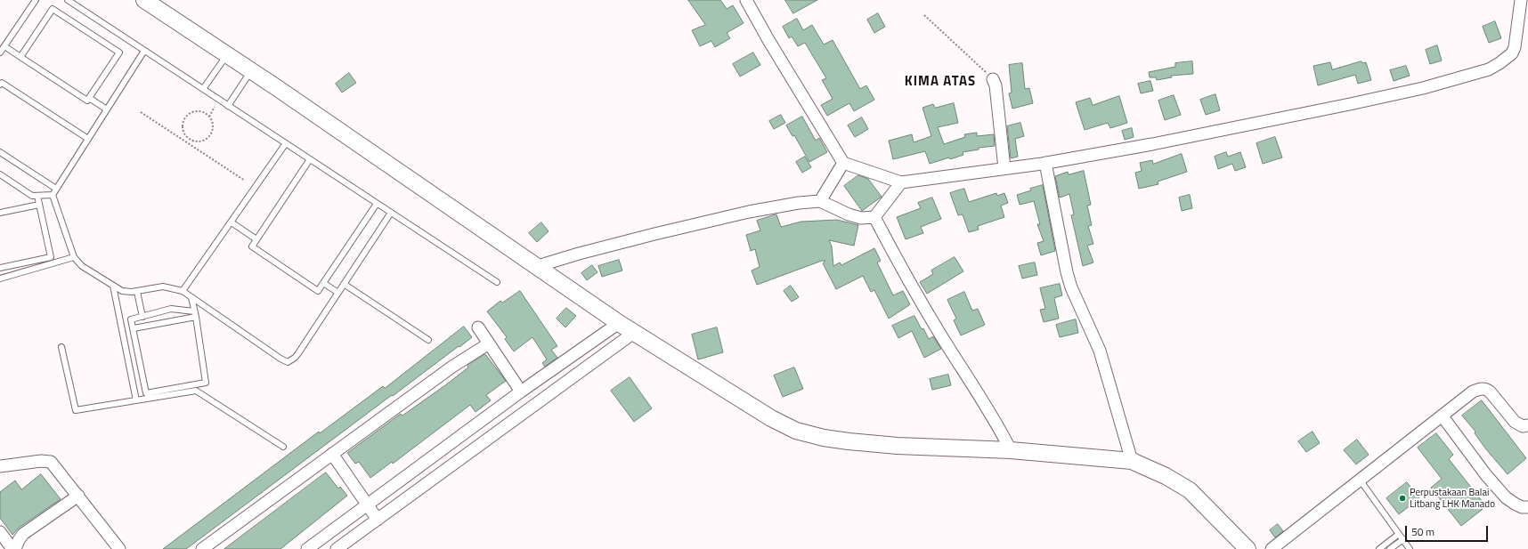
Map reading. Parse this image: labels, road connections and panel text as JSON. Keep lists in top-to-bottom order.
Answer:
{
  "districts": ["KIMA ATAS"],
  "places": ["Perpustakaan Balai Litbang LHK Manado"],
  "scale_bar": "50 m"
}
